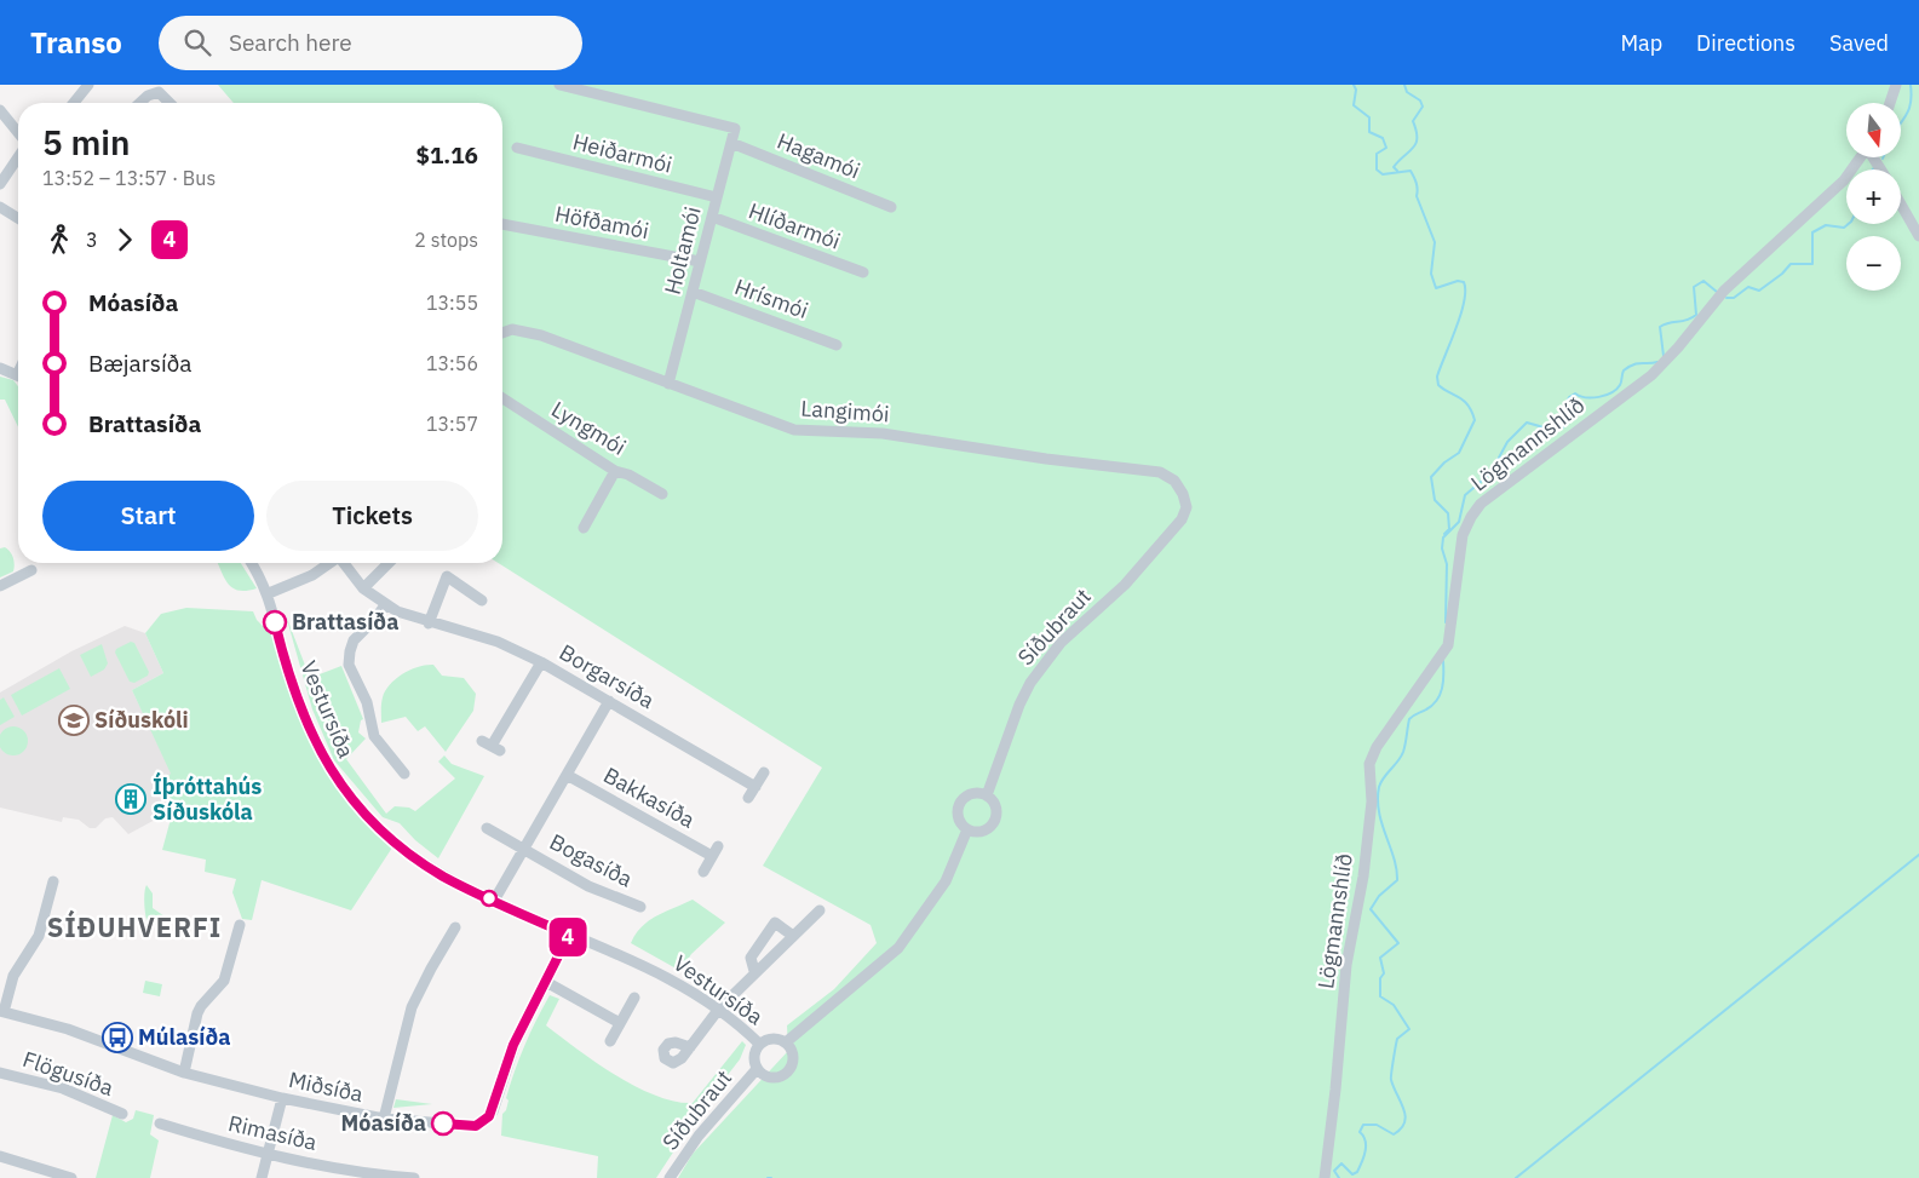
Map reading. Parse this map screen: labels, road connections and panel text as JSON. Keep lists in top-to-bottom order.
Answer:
{
  "streets": {
    "street": [
      "Heiðarmói",
      "Hagamói",
      "Höfðamói",
      "Hlíðarmói",
      "Holtamói",
      "Hrísmói",
      "Langimói",
      "Lyngmói",
      "Lögmannshlíð",
      "Síðubraut",
      "Borgarsíða",
      "Vestursíða",
      "Bakkasíða",
      "Bogasíða",
      "Flögusíða",
      "Miðsíða",
      "Rimasíða"
    ]
  },
  "crossings": [
    ["Heiðarmói", "Holtamói"],
    ["Hagamói", "Holtamói"],
    ["Höfðamói", "Holtamói"],
    ["Hlíðarmói", "Holtamói"],
    ["Holtamói", "Hrísmói"],
    ["Holtamói", "Langimói"],
    ["Langimói", "Síðubraut"],
    ["Síðubraut", "Vestursíða"],
    ["Vestursíða", "Miðsíða"]
  ],
  "districts": ["SÍÐUHVERFI"],
  "places": {
    "other": ["Brattasíða", "Móasíða"],
    "school or university": ["Síðuskóli"],
    "building": ["Íþróttahús Síðuskóla"],
    "bus stop": ["Múlasíða"]
  },
  "lines": ["bus line 4"],
  "north": "bottom",
  "page": {
    "header": "Transo",
    "search": "Search here",
    "nav": ["Map", "Directions", "Saved"],
    "on_map": "4",
    "map_buttons": ["+", "−"],
    "heading": ["5 min", "13:52 – 13:57 · Bus", "$1.16"],
    "legs": ["3", "4", "2 stops"],
    "list": [
      {
        "name": "Móasíða",
        "value": "13:55"
      },
      {
        "name": "Bæjarsíða",
        "value": "13:56"
      },
      {
        "name": "Brattasíða",
        "value": "13:57"
      }
    ],
    "buttons": ["Start", "Tickets"]
  }
}
